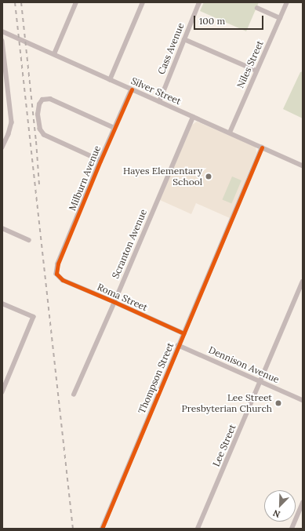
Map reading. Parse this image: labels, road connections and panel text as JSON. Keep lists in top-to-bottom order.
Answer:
{
  "streets": {
    "street": [
      "Cass Avenue",
      "Niles Street",
      "Silver Street",
      "Milburn Avenue",
      "Scranton Avenue",
      "Roma Street",
      "Dennison Avenue",
      "Thompson Street",
      "Lee Street"
    ]
  },
  "crossings": [
    ["Cass Avenue", "Silver Street"],
    ["Niles Street", "Silver Street"],
    ["Silver Street", "Milburn Avenue"],
    ["Silver Street", "Scranton Avenue"],
    ["Silver Street", "Thompson Street"],
    ["Milburn Avenue", "Roma Street"],
    ["Scranton Avenue", "Roma Street"],
    ["Roma Street", "Thompson Street"],
    ["Dennison Avenue", "Thompson Street"],
    ["Dennison Avenue", "Lee Street"]
  ],
  "places": ["Hayes Elementary School", "Lee Street Presbyterian Church"],
  "scale_bar": "100 m",
  "north": "bottom left"
}
